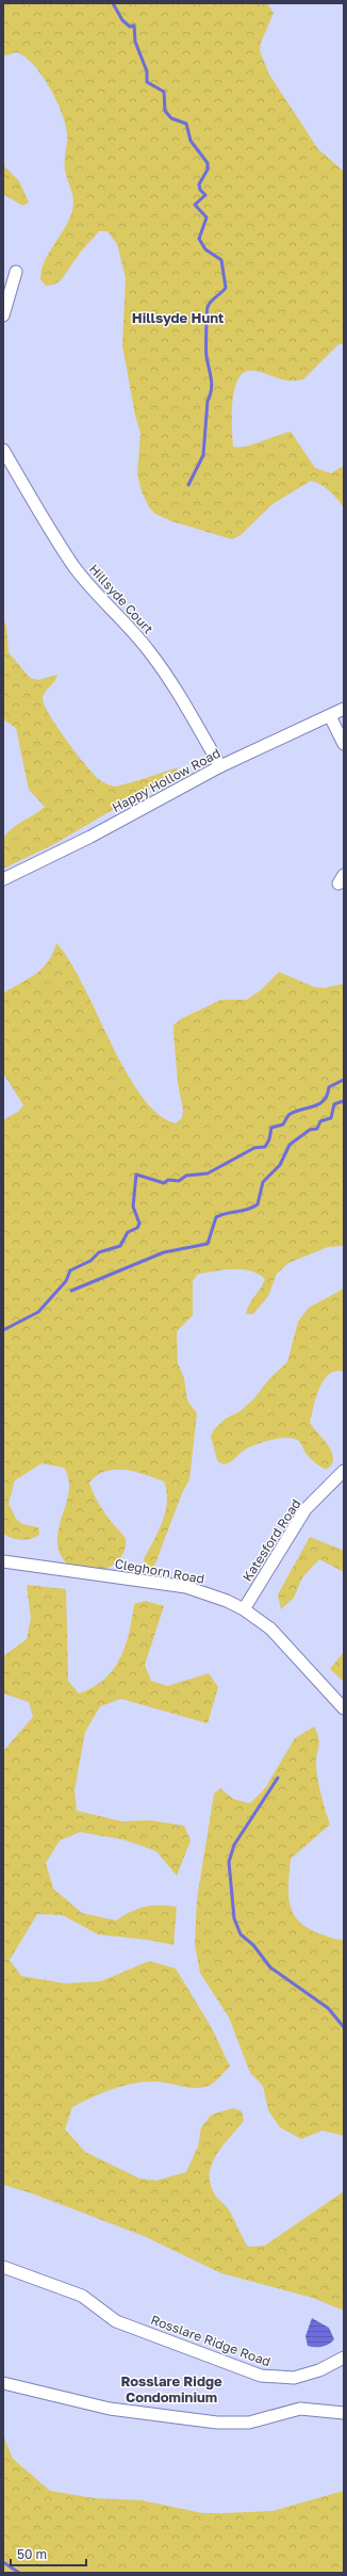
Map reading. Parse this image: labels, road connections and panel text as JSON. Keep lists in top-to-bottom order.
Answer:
{
  "streets": {
    "street": [
      "Hillsyde Court",
      "Happy Hollow Road",
      "Katesford Road",
      "Cleghorn Road",
      "Rosslare Ridge Road"
    ]
  },
  "crossings": [
    ["Hillsyde Court", "Happy Hollow Road"],
    ["Katesford Road", "Cleghorn Road"]
  ],
  "districts": ["Hillsyde Hunt", "Rosslare Ridge Condominium"],
  "scale_bar": "50 m"
}
